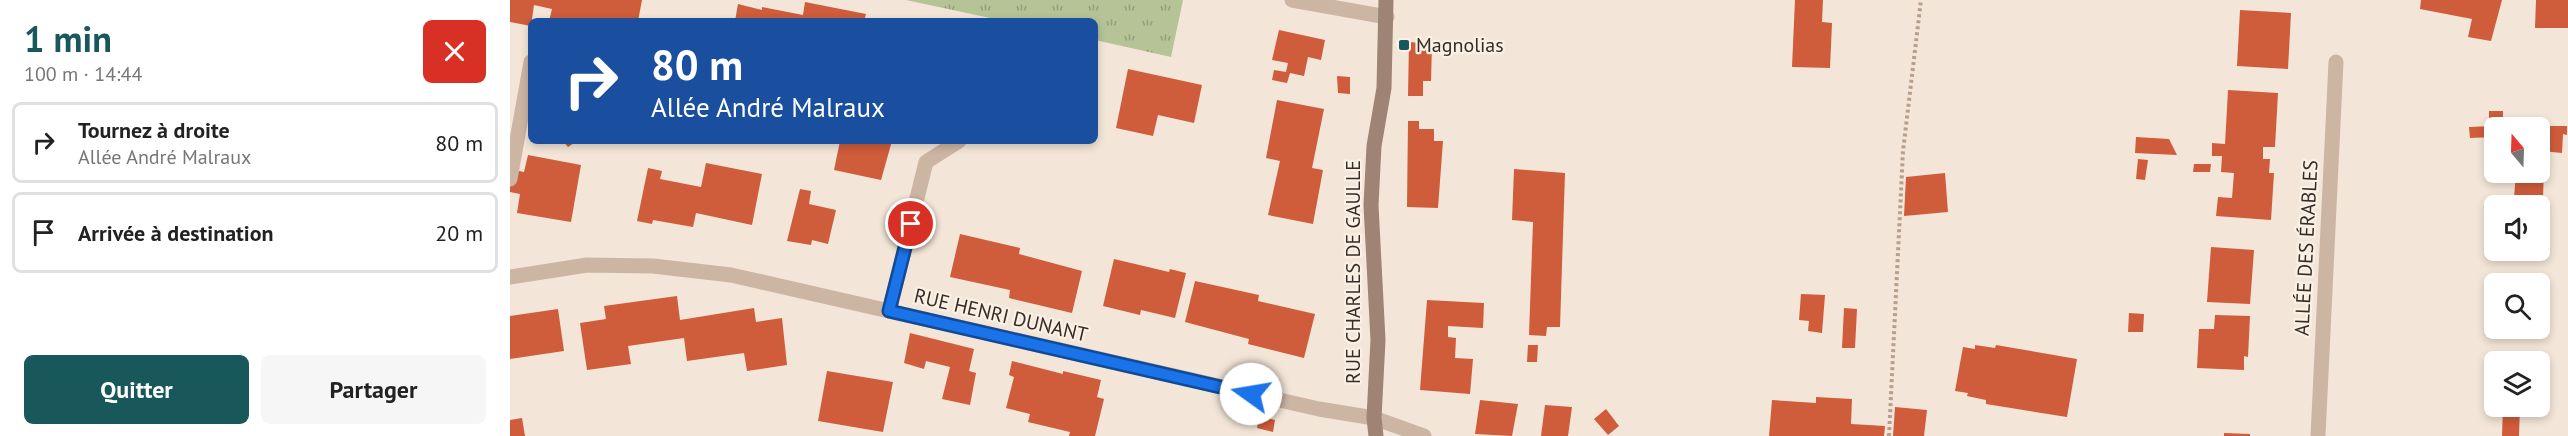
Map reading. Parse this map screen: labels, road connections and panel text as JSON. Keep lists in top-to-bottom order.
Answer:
{
  "streets": {
    "street": ["ALLÉE DES ÉRABLES", "RUE CHARLES DE GAULLE", "RUE HENRI DUNANT"]
  },
  "crossings": [
    ["RUE CHARLES DE GAULLE", "RUE HENRI DUNANT"]
  ],
  "places": {
    "transit": ["Magnolias"]
  },
  "north": "top",
  "page": {
    "heading": ["1 min", "100 m · 14:44"],
    "turn": ["80 m", "Allée André Malraux"],
    "list": [
      {
        "name": "Tournez à droite",
        "note": "Allée André Malraux",
        "value": "80 m"
      },
      {
        "name": "Arrivée à destination",
        "value": "20 m"
      }
    ],
    "buttons": ["Quitter", "Partager"]
  }
}
